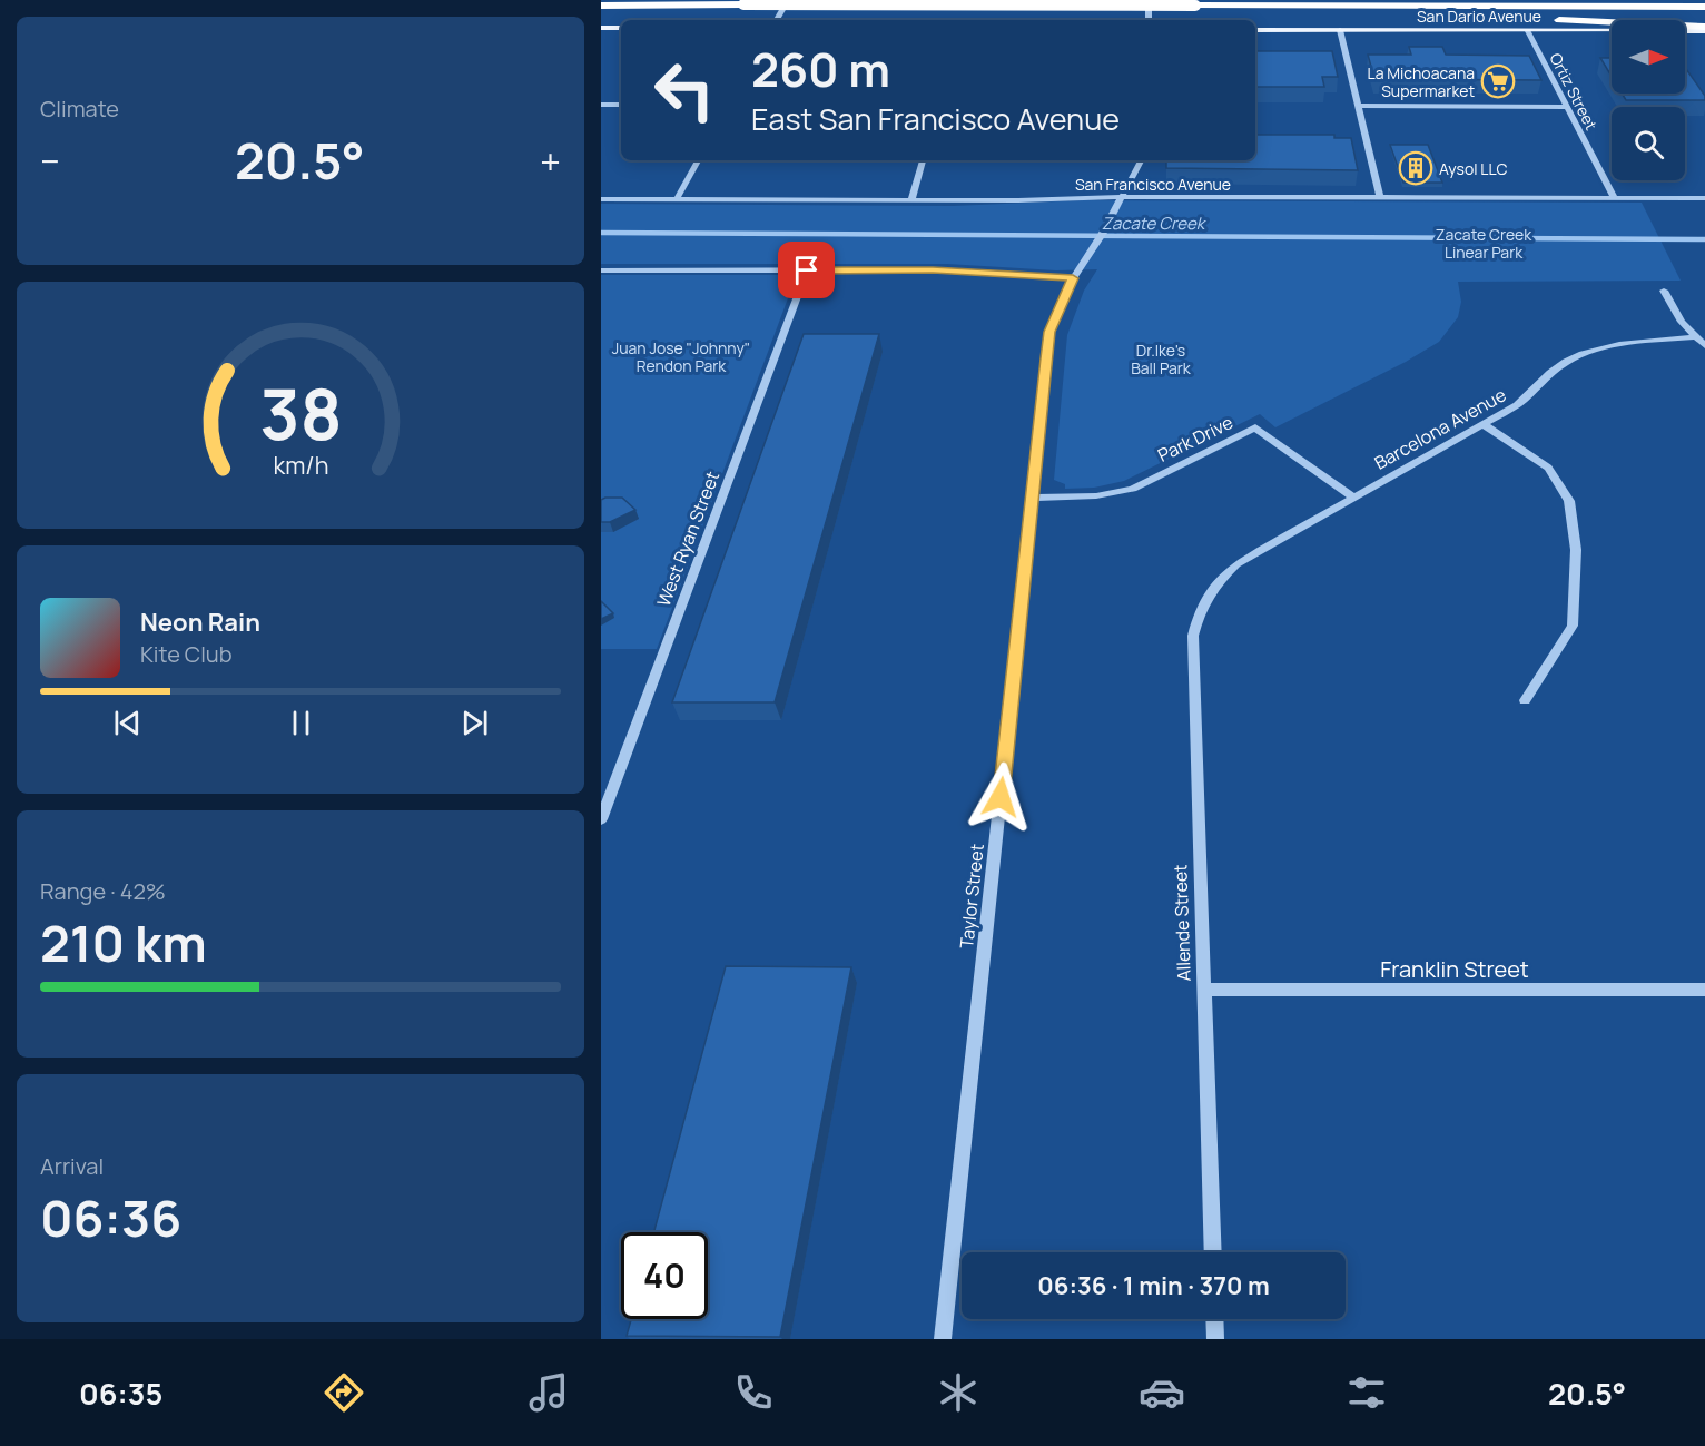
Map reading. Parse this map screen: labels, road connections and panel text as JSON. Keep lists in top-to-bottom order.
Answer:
{
  "streets": {
    "main road": ["San Dario Avenue"],
    "street": [
      "Ortiz Street",
      "San Francisco Avenue",
      "Barcelona Avenue",
      "Park Drive",
      "West Ryan Street",
      "Taylor Street",
      "Allende Street",
      "Franklin Street"
    ]
  },
  "crossings": [
    ["San Dario Avenue", "Ortiz Street"],
    ["Ortiz Street", "San Francisco Avenue"],
    ["San Francisco Avenue", "Taylor Street"],
    ["Barcelona Avenue", "Park Drive"],
    ["Barcelona Avenue", "Allende Street"],
    ["Park Drive", "Taylor Street"],
    ["Allende Street", "Franklin Street"]
  ],
  "water": ["Zacate Creek"],
  "parks": ["Zacate Creek Linear Park", "Juan Jose \"Johnny\" Rendon Park", "Dr.Ike's Ball Park"],
  "places": {
    "supermarket": ["La Michoacana Supermarket"],
    "building": ["Aysol LLC"]
  },
  "north": "right",
  "page": {
    "tile": [
      "Climate",
      ["Range · 42%", "210 km"],
      ["Arrival", "06:36"]
    ],
    "turn": ["260 m", "East San Francisco Avenue"],
    "heat": ["−", "20.5°", "+"],
    "song": ["Neon Rain", "Kite Club"],
    "limit": "40",
    "trip": "06:36 · 1 min · 370 m",
    "tabs": ["06:35", "20.5°"],
    "gauge": ["38", "km/h"]
  }
}
